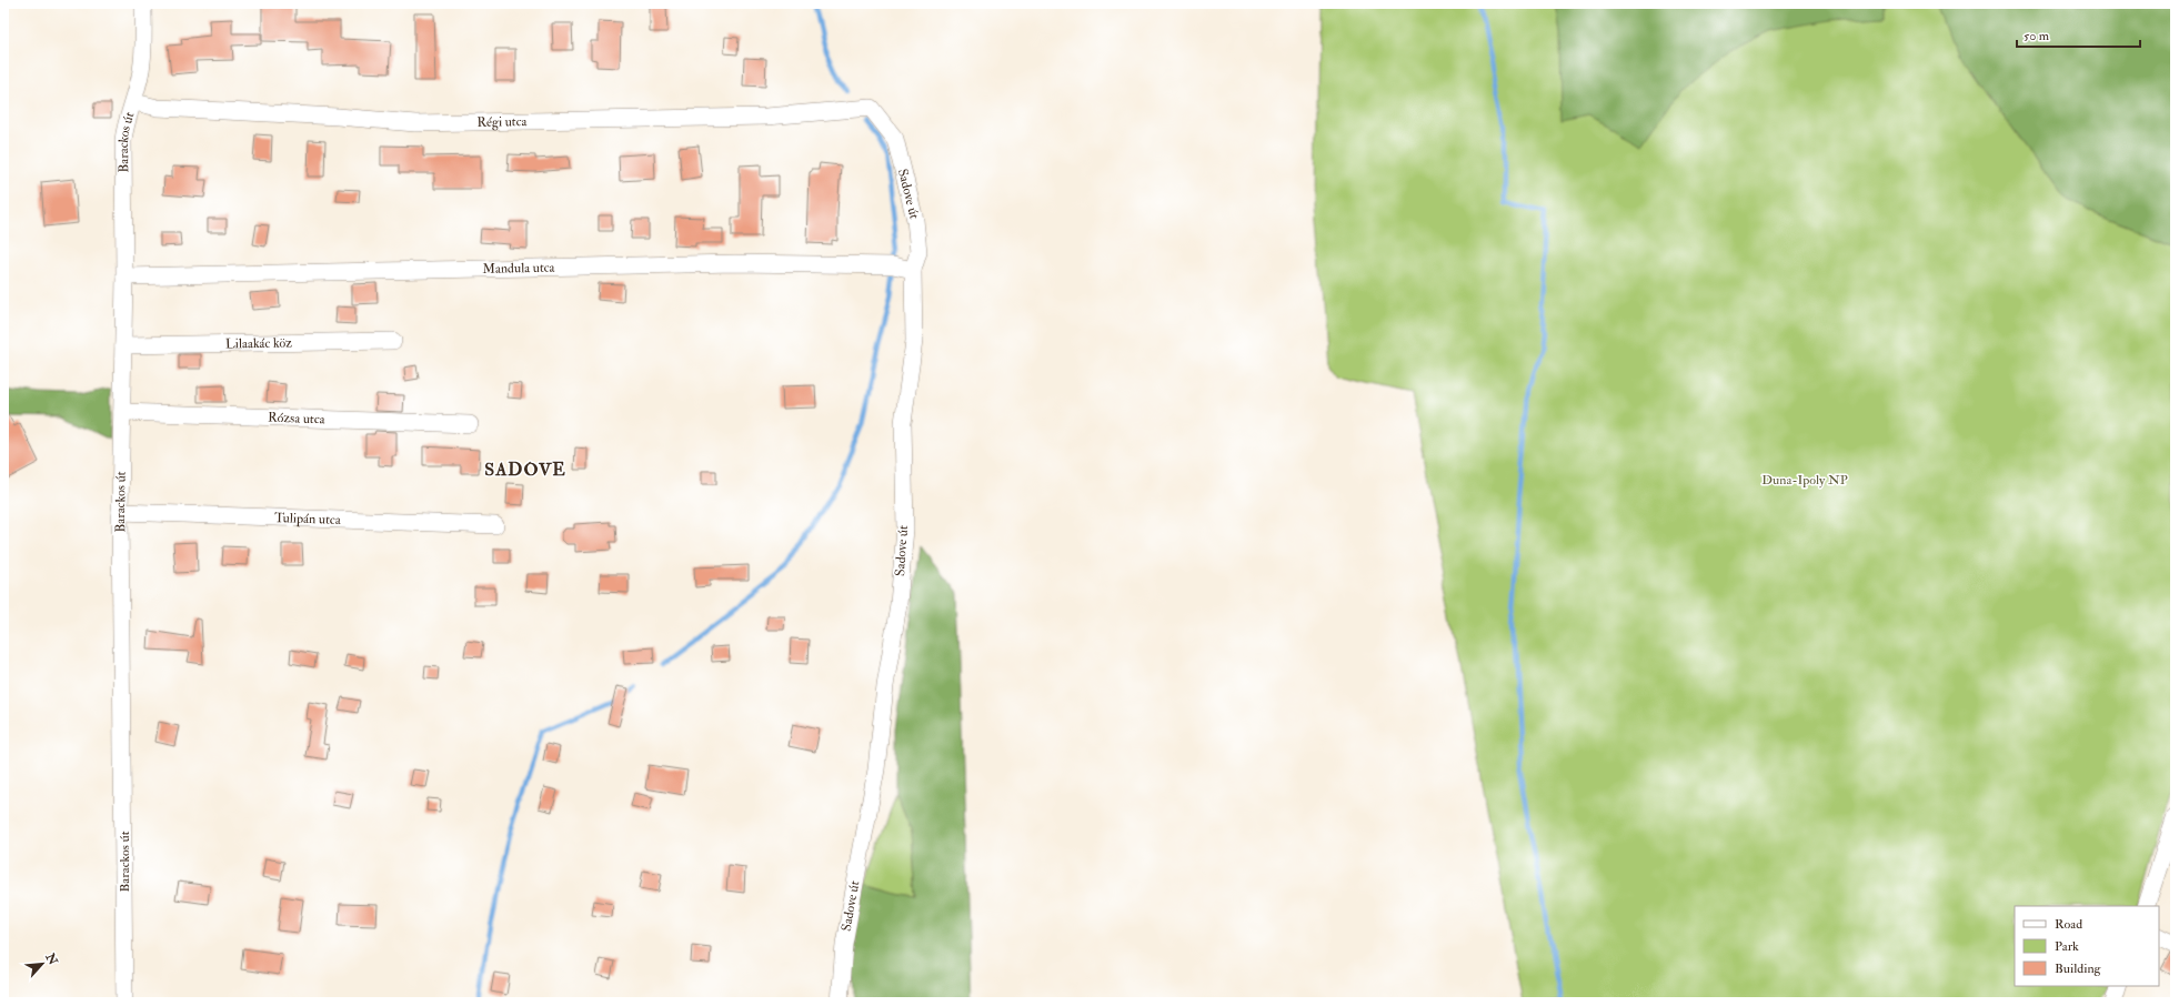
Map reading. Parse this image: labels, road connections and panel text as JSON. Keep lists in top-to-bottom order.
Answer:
{
  "streets": {
    "street": [
      "Régi utca",
      "Barackos út",
      "Sadove út",
      "Mandula utca",
      "Lilaakác köz",
      "Rózsa utca",
      "Tulipán utca"
    ]
  },
  "crossings": [
    ["Régi utca", "Barackos út"],
    ["Régi utca", "Sadove út"],
    ["Barackos út", "Mandula utca"],
    ["Barackos út", "Lilaakác köz"],
    ["Barackos út", "Rózsa utca"],
    ["Barackos út", "Tulipán utca"],
    ["Sadove út", "Mandula utca"]
  ],
  "districts": ["SADOVE"],
  "parks": ["Duna-Ipoly NP"],
  "legend": ["Road", "Park", "Building"],
  "scale_bar": "50 m",
  "north": "top right"
}
